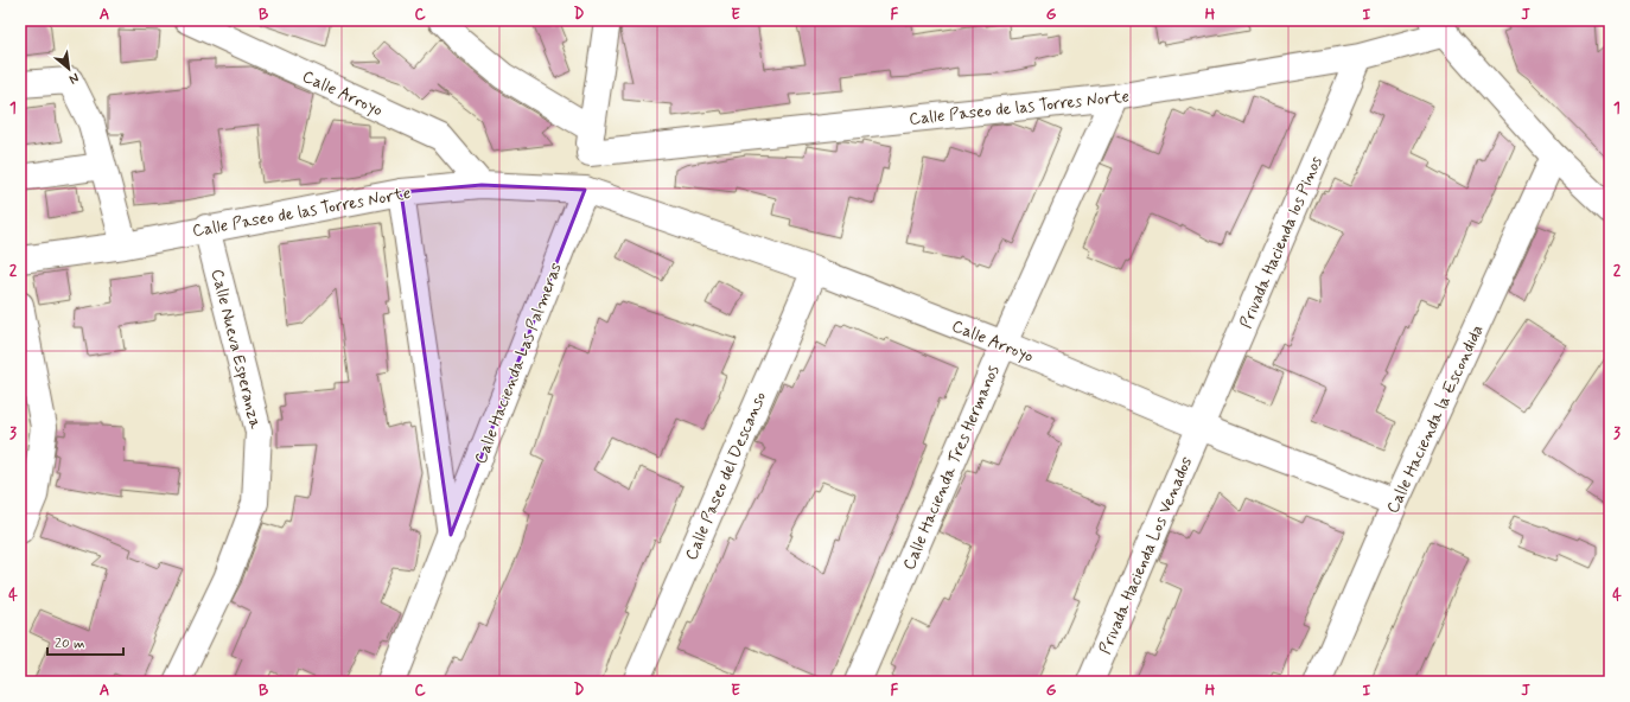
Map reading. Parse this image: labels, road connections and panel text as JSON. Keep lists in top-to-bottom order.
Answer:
{
  "streets": {
    "street": [
      "Calle Arroyo",
      "Calle Paseo de las Torres Norte",
      "Privada Hacienda los Pinos",
      "Calle Nueva Esperanza",
      "Calle Hacienda Las Palmeras",
      "Calle Hacienda la Escondida",
      "Calle Hacienda Tres Hermanos",
      "Calle Paseo del Descanso",
      "Privada Hacienda Los Venados"
    ]
  },
  "crossings": [
    ["Calle Arroyo", "Calle Paseo de las Torres Norte"],
    ["Calle Arroyo", "Privada Hacienda los Pinos"],
    ["Calle Arroyo", "Calle Hacienda Las Palmeras"],
    ["Calle Arroyo", "Calle Hacienda la Escondida"],
    ["Calle Arroyo", "Calle Hacienda Tres Hermanos"],
    ["Calle Arroyo", "Calle Paseo del Descanso"],
    ["Calle Arroyo", "Privada Hacienda Los Venados"],
    ["Calle Paseo de las Torres Norte", "Privada Hacienda los Pinos"],
    ["Calle Paseo de las Torres Norte", "Calle Nueva Esperanza"],
    ["Calle Paseo de las Torres Norte", "Calle Hacienda Las Palmeras"],
    ["Calle Paseo de las Torres Norte", "Calle Hacienda Tres Hermanos"],
    ["Privada Hacienda los Pinos", "Privada Hacienda Los Venados"]
  ],
  "scale_bar": "20 m",
  "north": "bottom right",
  "grid": {
    "columns": [
      "A",
      "B",
      "C",
      "D",
      "E",
      "F",
      "G",
      "H",
      "I",
      "J"
    ],
    "rows": [
      "1",
      "2",
      "3",
      "4"
    ]
  }
}
